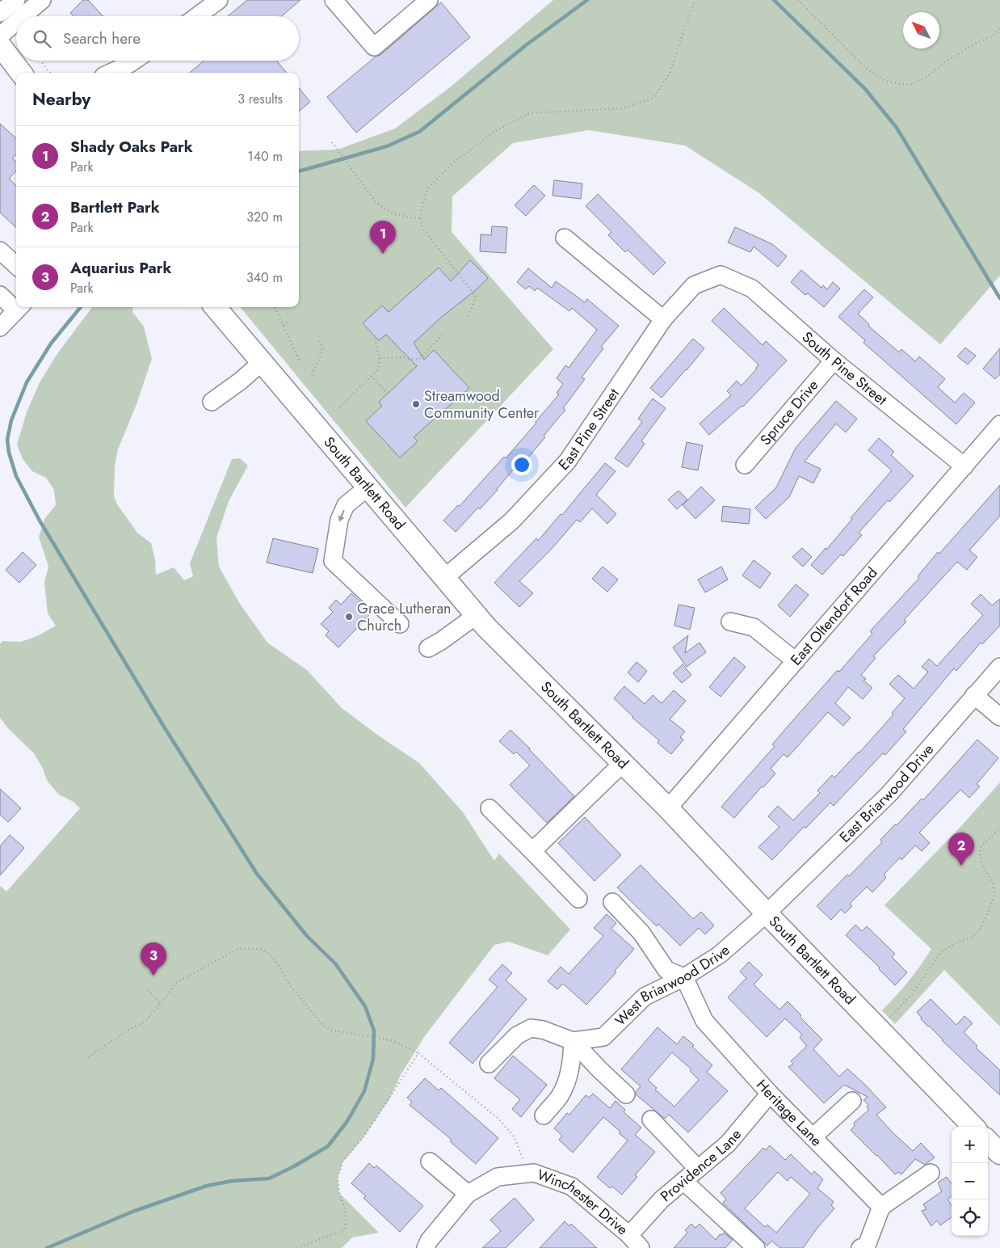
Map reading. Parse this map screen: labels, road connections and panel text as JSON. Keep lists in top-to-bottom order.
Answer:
{
  "streets": {
    "main road": ["South Bartlett Road"],
    "street": [
      "South Pine Street",
      "Spruce Drive",
      "East Pine Street",
      "East Oltendorf Road",
      "East Briarwood Drive",
      "West Briarwood Drive",
      "Heritage Lane",
      "Providence Lane",
      "Winchester Drive"
    ]
  },
  "crossings": [
    ["South Pine Street", "Spruce Drive"],
    ["South Pine Street", "East Pine Street"],
    ["South Pine Street", "East Oltendorf Road"],
    ["East Pine Street", "South Bartlett Road"],
    ["South Bartlett Road", "East Oltendorf Road"],
    ["South Bartlett Road", "East Briarwood Drive"],
    ["South Bartlett Road", "West Briarwood Drive"],
    ["East Briarwood Drive", "West Briarwood Drive"],
    ["West Briarwood Drive", "Heritage Lane"],
    ["Heritage Lane", "Providence Lane"],
    ["Providence Lane", "Winchester Drive"]
  ],
  "places": ["Streamwood Community Center", "Grace Lutheran Church"],
  "north": "top left",
  "page": {
    "search": "Search here",
    "heading": ["Nearby", "3 results"],
    "list": [
      {
        "mark": "1",
        "name": "Shady Oaks Park",
        "note": "Park",
        "value": "140 m"
      },
      {
        "mark": "2",
        "name": "Bartlett Park",
        "note": "Park",
        "value": "320 m"
      },
      {
        "mark": "3",
        "name": "Aquarius Park",
        "note": "Park",
        "value": "340 m"
      }
    ],
    "pins": ["1", "2", "3"],
    "map_buttons": ["+", "−"]
  }
}
